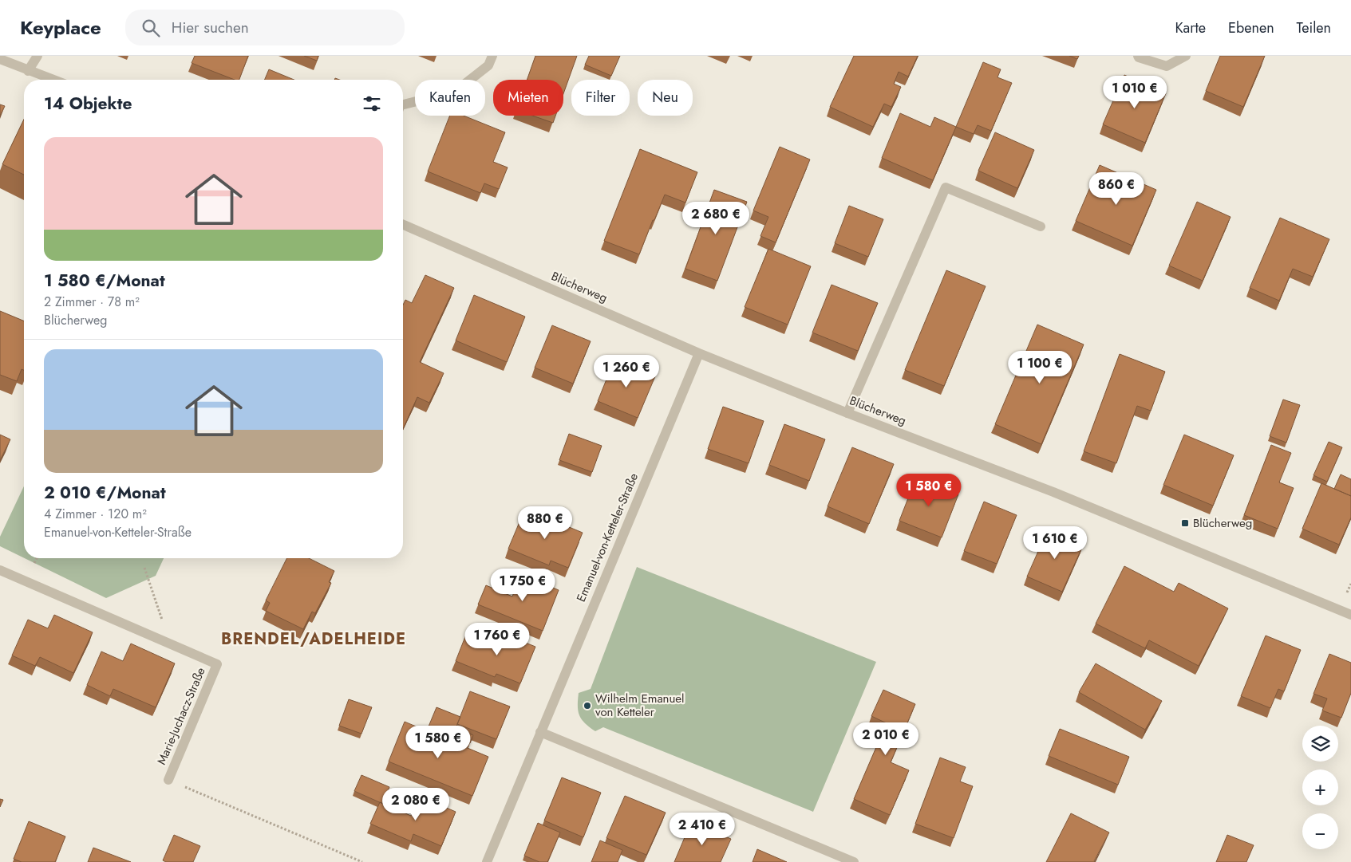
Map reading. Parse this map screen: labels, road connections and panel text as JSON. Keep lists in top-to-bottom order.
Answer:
{
  "streets": {
    "street": ["Blücherweg", "Emanuel-von-Ketteler-Straße", "Marie-Juchacz-Straße"]
  },
  "crossings": [
    ["Blücherweg", "Emanuel-von-Ketteler-Straße"]
  ],
  "districts": ["BRENDEL/ADELHEIDE"],
  "places": {
    "transit": ["Blücherweg"],
    "other": ["Wilhelm Emanuel von Ketteler"]
  },
  "page": {
    "header": "Keyplace",
    "search": "Hier suchen",
    "nav": ["Karte", "Ebenen", "Teilen"],
    "price": [
      "1 010 €",
      "860 €",
      "2 680 €",
      "1 100 €",
      "1 260 €",
      "1 580 €",
      "880 €",
      "1 610 €",
      "1 750 €",
      "1 760 €",
      "2 010 €",
      "1 580 €",
      "2 080 €",
      "2 410 €"
    ],
    "chip": [
      "Kaufen",
      "Mieten",
      "Filter",
      "Neu"
    ],
    "heading": "14 Objekte",
    "list": [
      {
        "name": "1 580 €/Monat",
        "note": "2 Zimmer · 78 m² · Blücherweg"
      },
      {
        "name": "2 010 €/Monat",
        "note": "4 Zimmer · 120 m² · Emanuel-von-Ketteler-Straße"
      }
    ],
    "map_buttons": ["+", "−"]
  }
}
